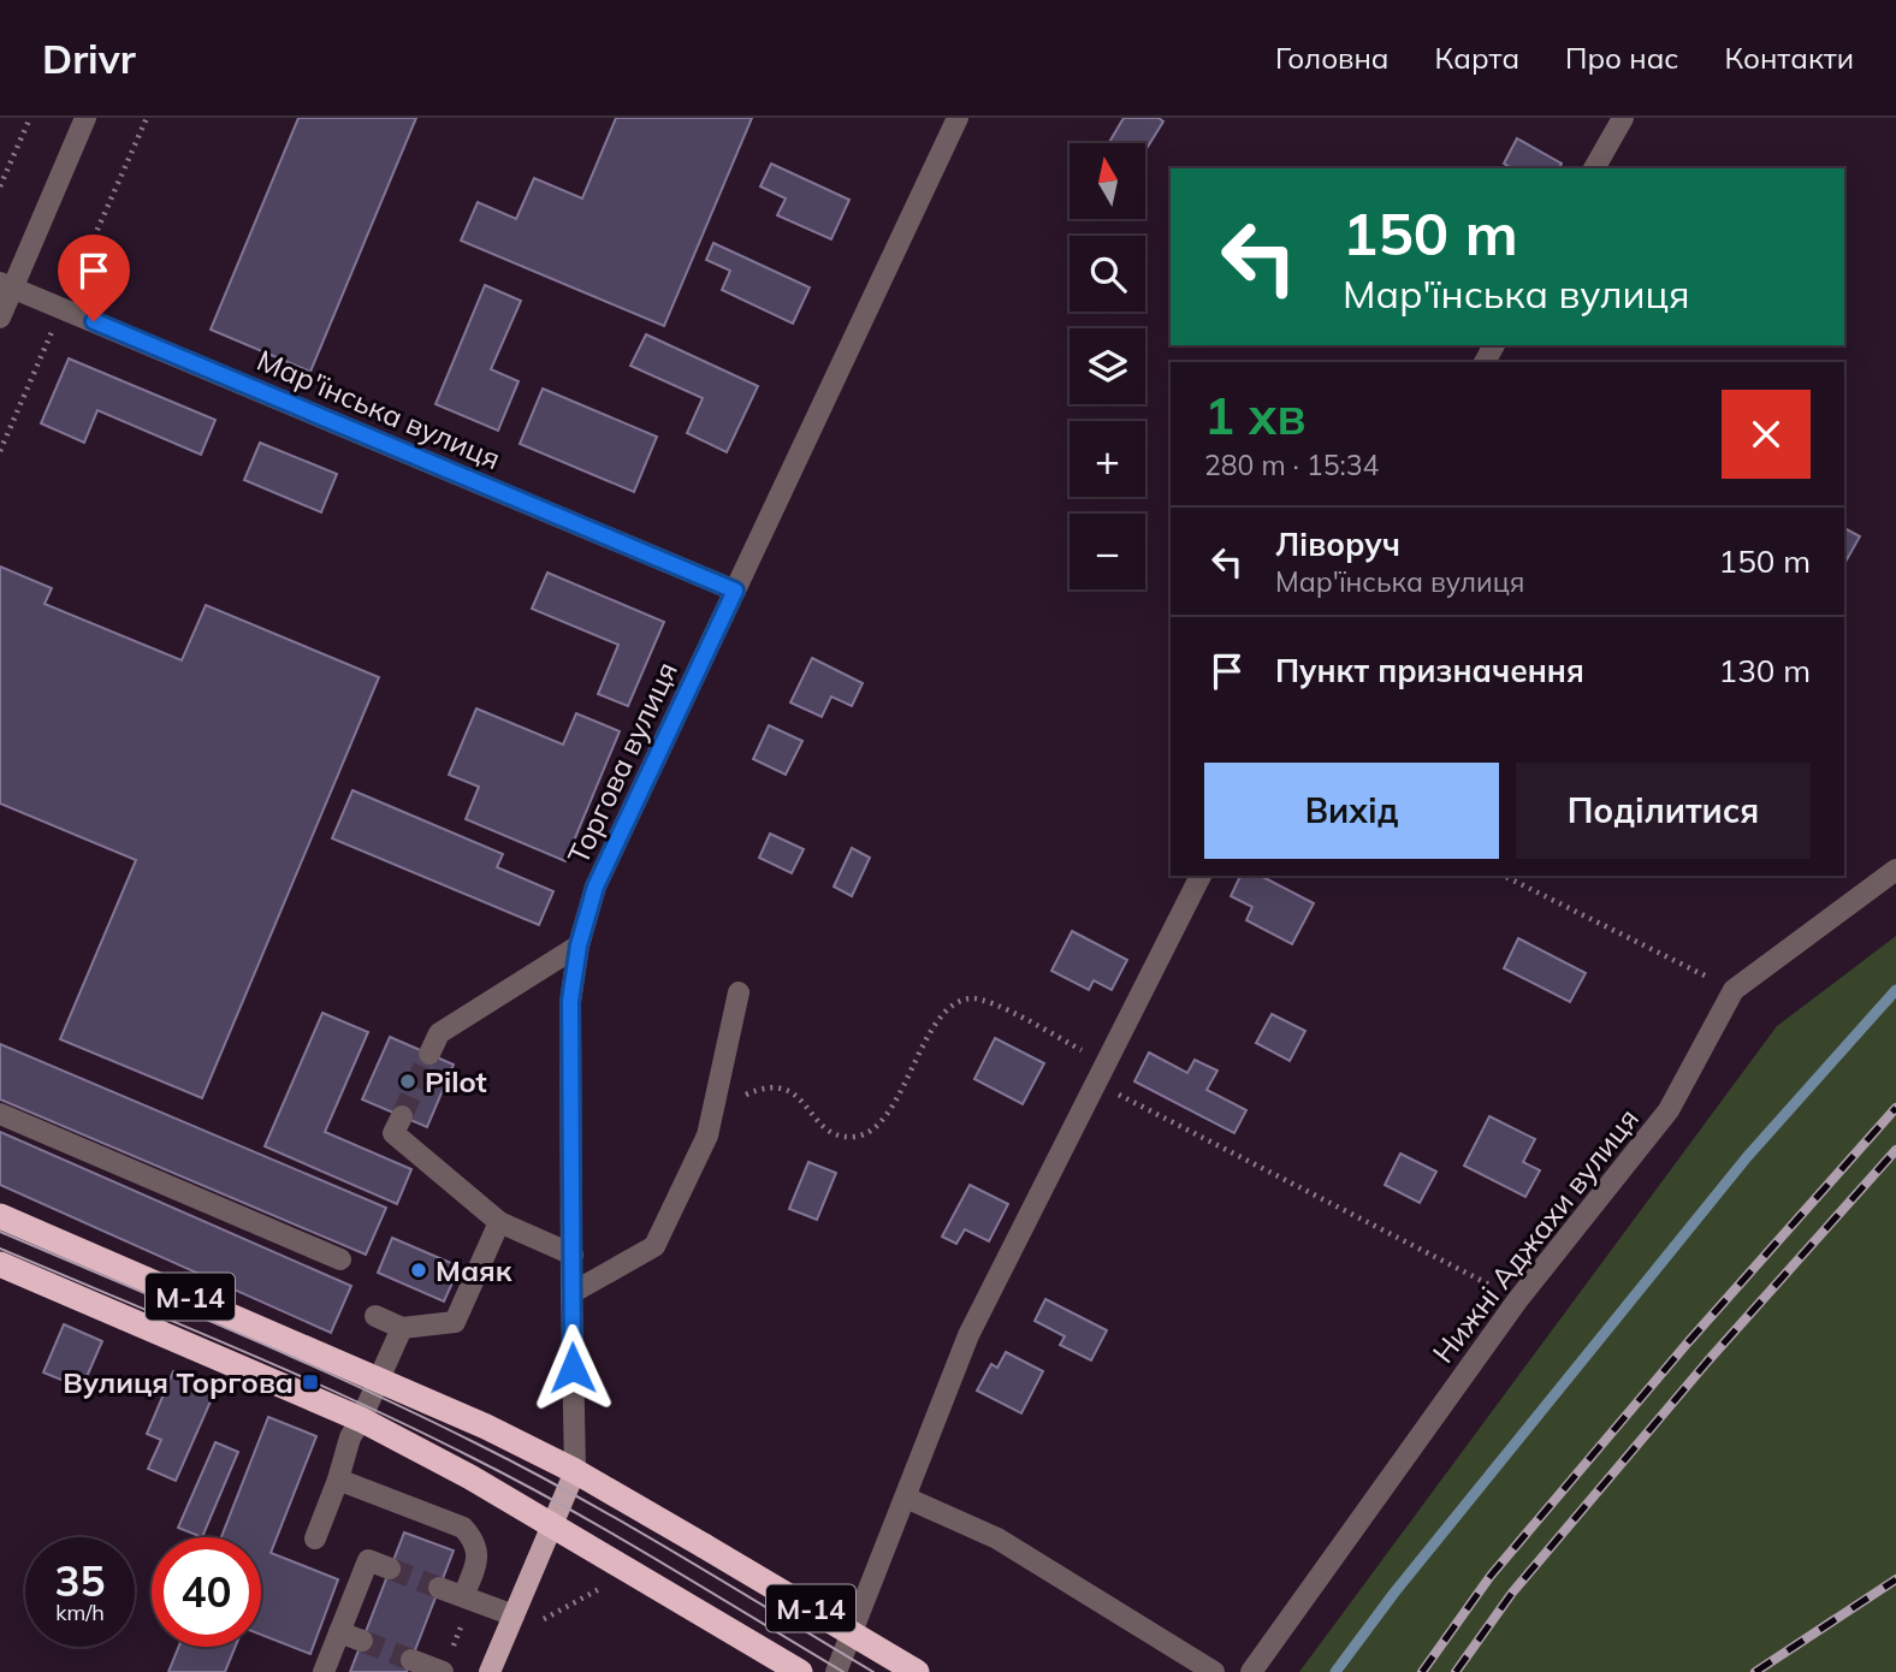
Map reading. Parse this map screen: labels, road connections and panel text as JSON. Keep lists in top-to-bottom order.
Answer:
{
  "streets": {
    "highway": ["М-14"],
    "main road": ["Торгова вулиця"],
    "street": ["Мар'їнська вулиця", "Нижні Аджахи вулиця"]
  },
  "crossings": [
    ["Мар'їнська вулиця", "Торгова вулиця"],
    ["Торгова вулиця", "М-14"]
  ],
  "places": {
    "other": ["Pilot", "Маяк"],
    "transit": ["Вулиця Торгова"]
  },
  "north": "top",
  "page": {
    "header": "Drivr",
    "nav": [
      "Головна",
      "Карта",
      "Про нас",
      "Контакти"
    ],
    "map_buttons": ["+", "−"],
    "turn": ["150 m", "Мар'їнська вулиця"],
    "heading": ["1 хв", "280 m · 15:34"],
    "list": [
      {
        "name": "Ліворуч",
        "note": "Мар'їнська вулиця",
        "value": "150 m"
      },
      {
        "name": "Пункт призначення",
        "value": "130 m"
      }
    ],
    "buttons": ["Вихід", "Поділитися"],
    "speed": "35 km/h",
    "limit": "40"
  }
}
